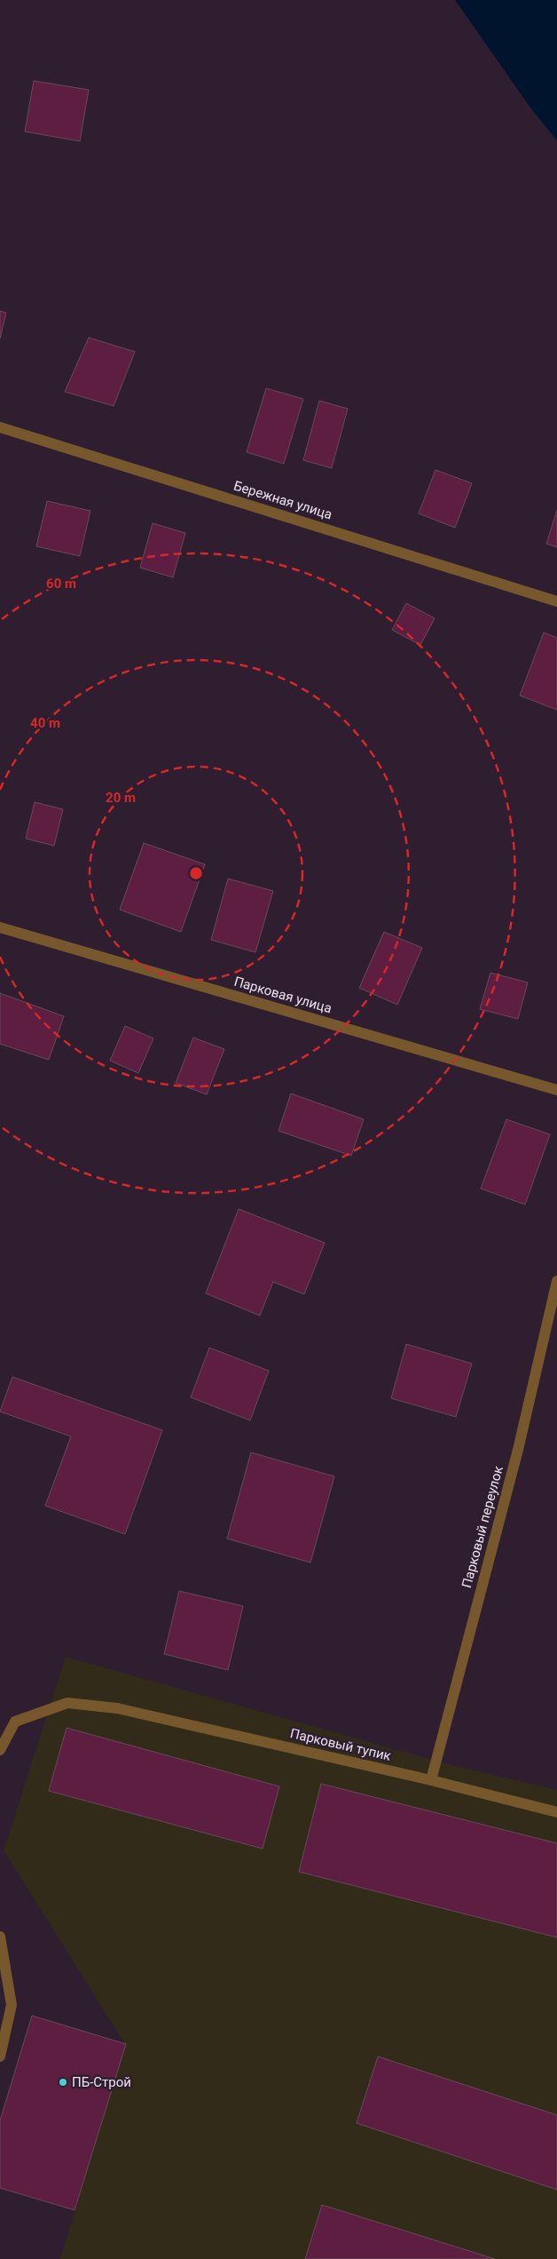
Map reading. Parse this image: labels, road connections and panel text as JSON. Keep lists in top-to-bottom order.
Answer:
{
  "streets": {
    "street": [
      "Бережная улица",
      "Парковая улица",
      "Парковый переулок",
      "Парковый тупик"
    ]
  },
  "crossings": [
    ["Парковый переулок", "Парковый тупик"]
  ],
  "places": ["ПБ-Строй"],
  "rings": ["60 m", "40 m", "20 m"]
}
